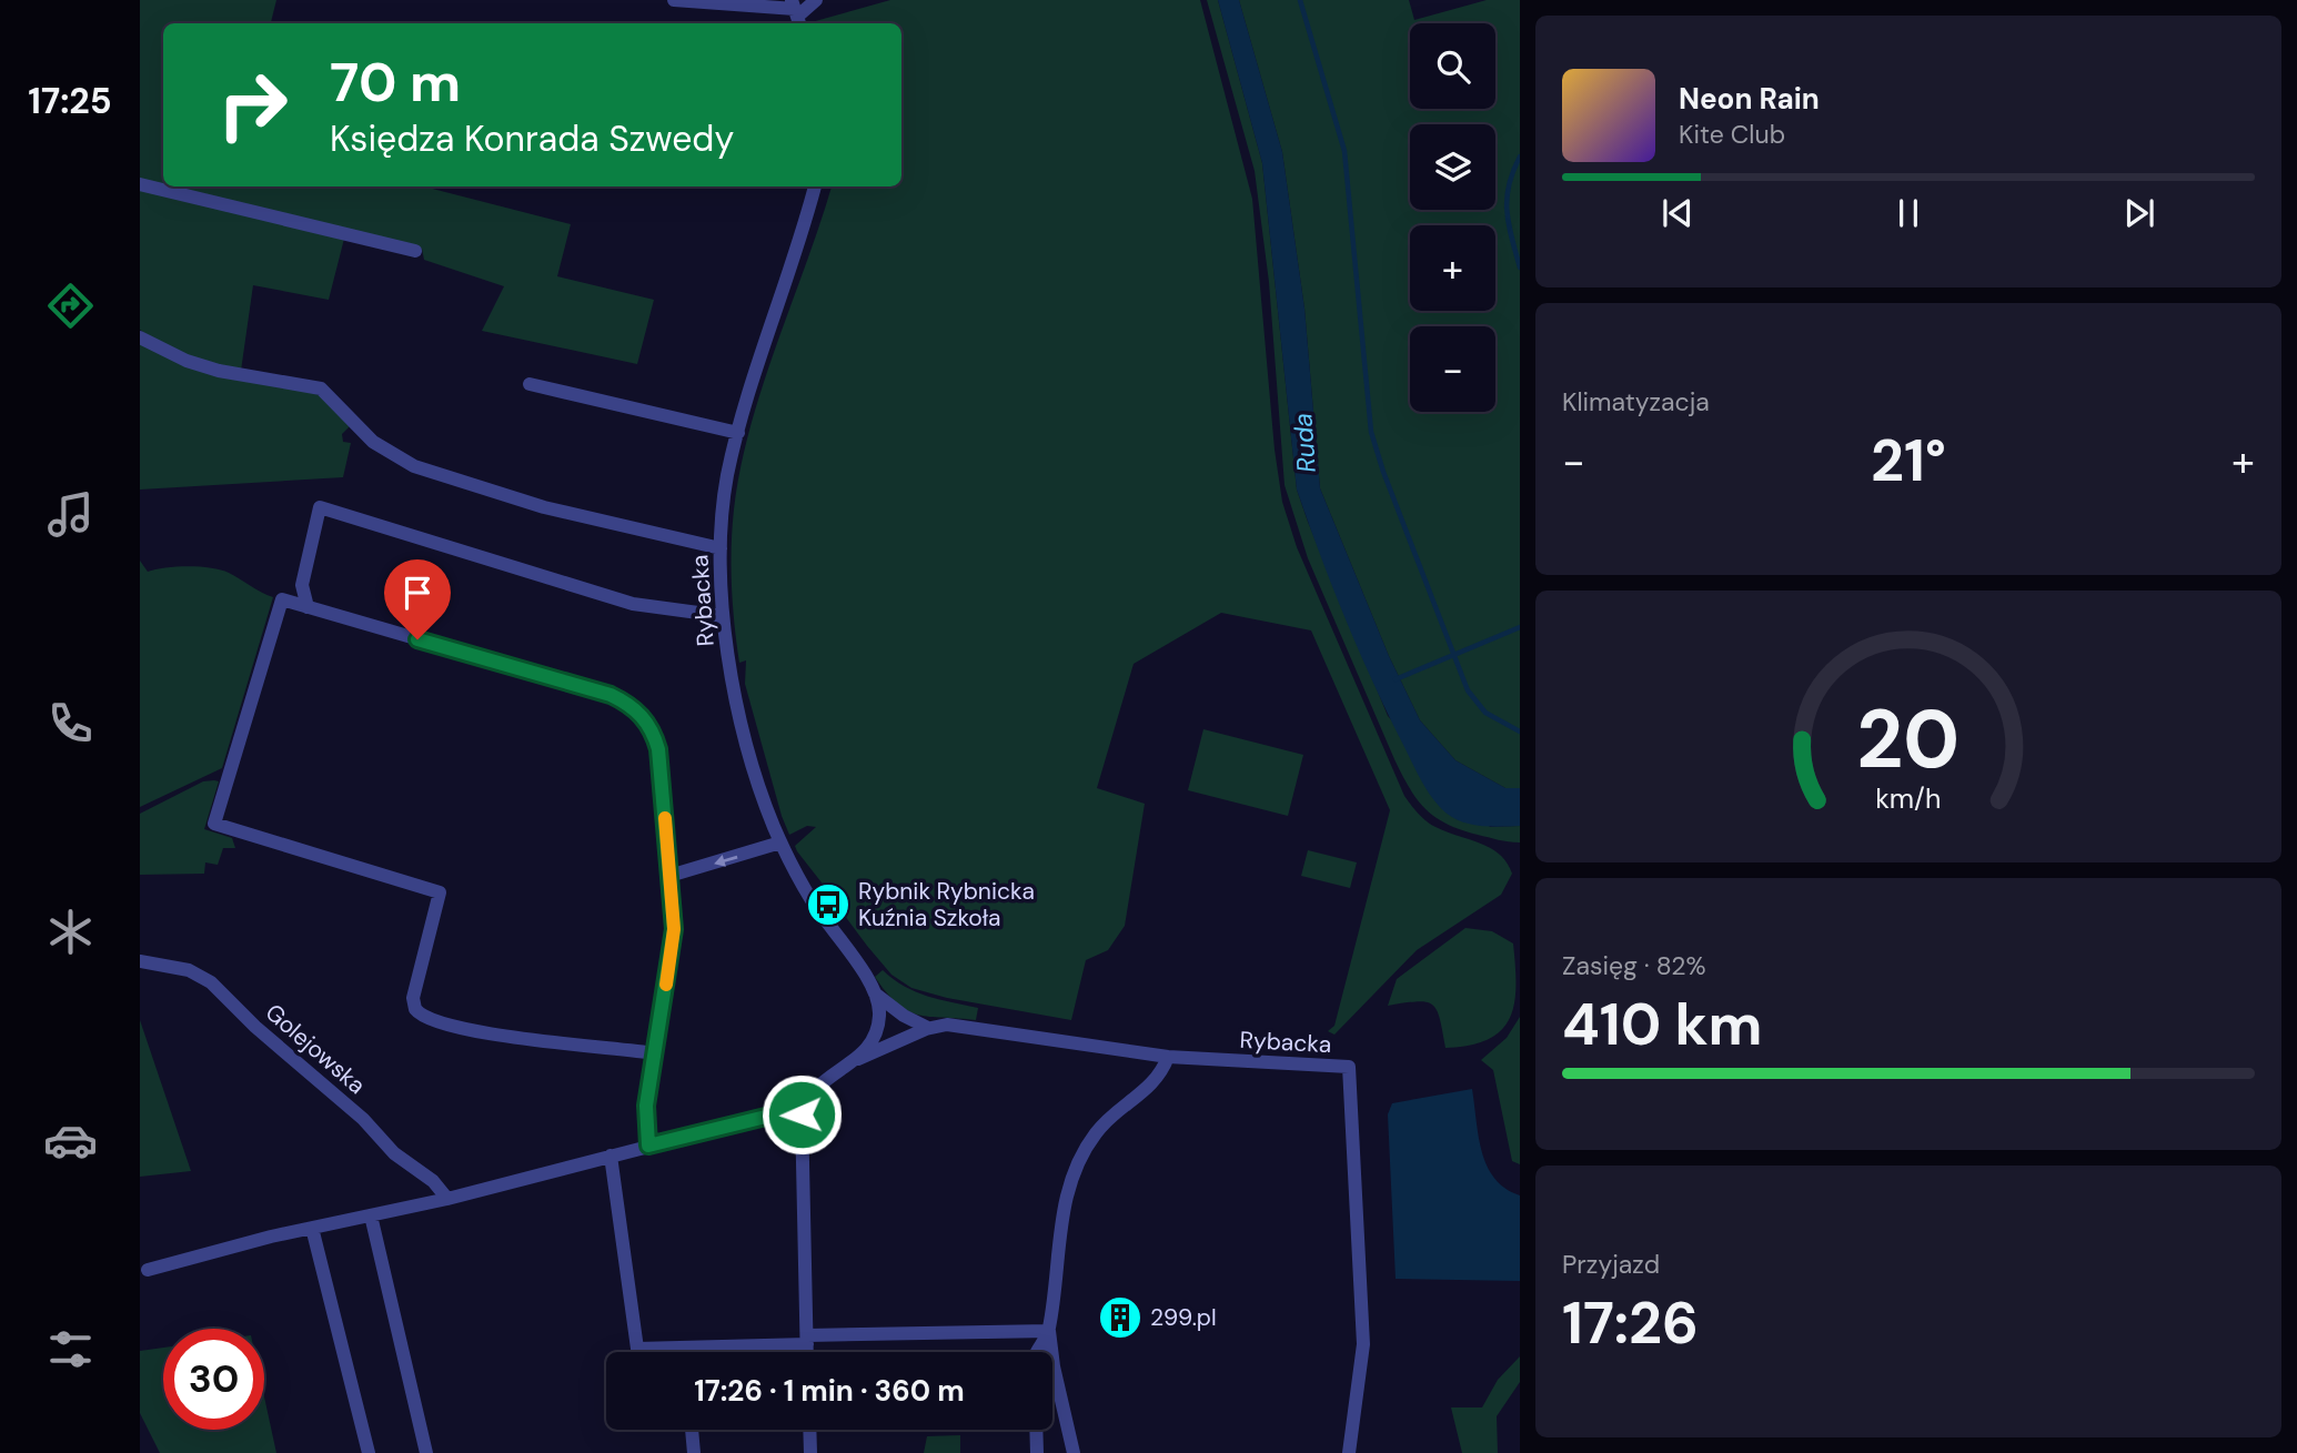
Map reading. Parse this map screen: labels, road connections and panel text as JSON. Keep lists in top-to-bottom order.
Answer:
{
  "streets": {
    "street": ["Rybacka", "Golejowska"]
  },
  "water": ["Ruda"],
  "places": {
    "bus stop": ["Rybnik Rybnicka Kuźnia Szkoła"],
    "building": ["299.pl"]
  },
  "page": {
    "tabs": "17:25",
    "map_buttons": ["+", "−"],
    "turn": ["70 m", "Księdza Konrada Szwedy"],
    "song": ["Neon Rain", "Kite Club"],
    "tile": [
      "Klimatyzacja",
      ["Zasięg · 82%", "410 km"],
      ["Przyjazd", "17:26"]
    ],
    "heat": ["−", "21°", "+"],
    "limit": "30",
    "trip": "17:26 · 1 min · 360 m",
    "gauge": ["20", "km/h"]
  }
}
